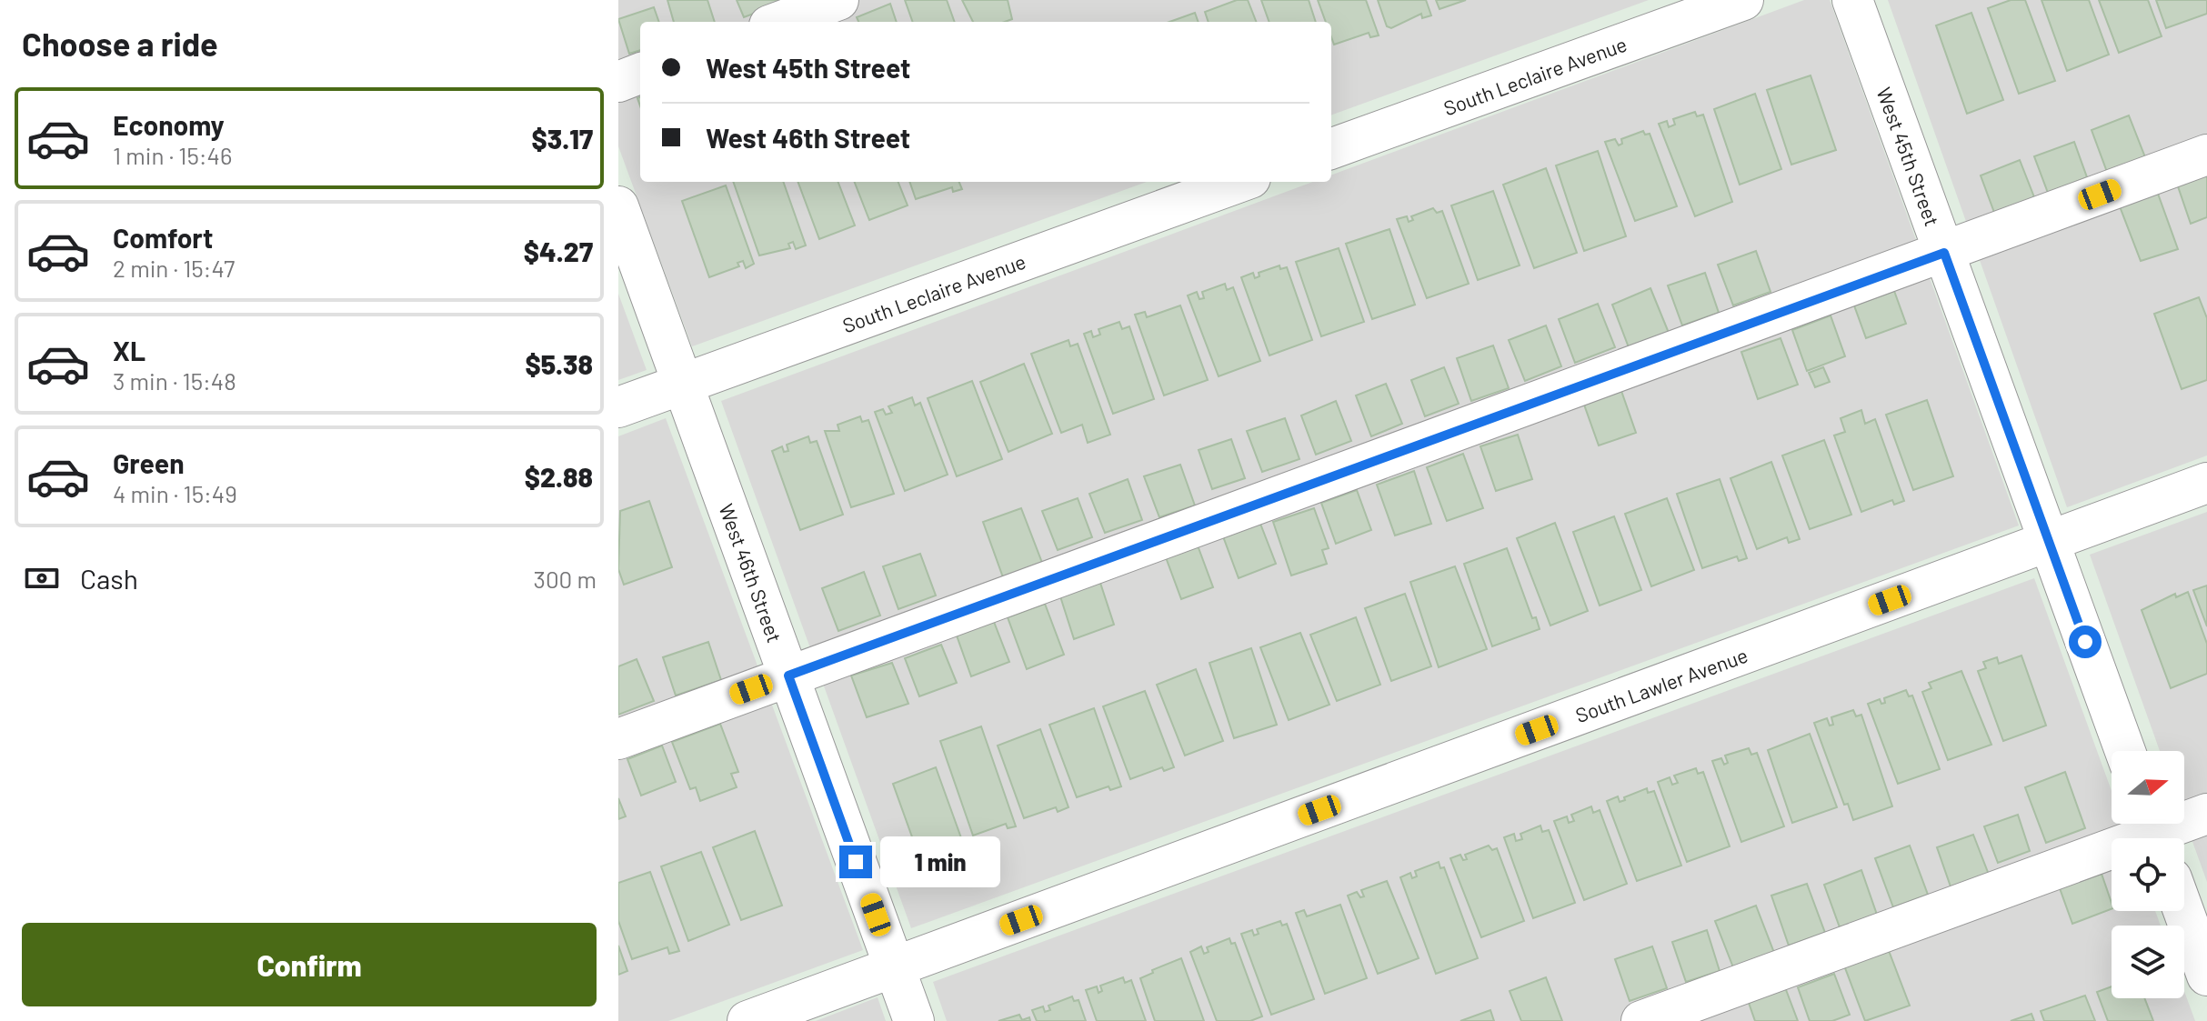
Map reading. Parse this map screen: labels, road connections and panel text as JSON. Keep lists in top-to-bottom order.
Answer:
{
  "streets": {
    "street": [
      "South Leclaire Avenue",
      "West 45th Street",
      "West 46th Street",
      "South Lawler Avenue"
    ]
  },
  "crossings": [
    ["South Leclaire Avenue", "West 46th Street"],
    ["West 45th Street", "South Lawler Avenue"],
    ["West 46th Street", "South Lawler Avenue"]
  ],
  "north": "right",
  "page": {
    "heading": "Choose a ride",
    "banner": ["West 45th Street", "West 46th Street"],
    "list": [
      {
        "name": "Economy",
        "note": "1 min · 15:46",
        "value": "$3.17"
      },
      {
        "name": "Comfort",
        "note": "2 min · 15:47",
        "value": "$4.27"
      },
      {
        "name": "XL",
        "note": "3 min · 15:48",
        "value": "$5.38"
      },
      {
        "name": "Green",
        "note": "4 min · 15:49",
        "value": "$2.88"
      }
    ],
    "pay": ["Cash", "300 m"],
    "bubble": "1 min",
    "buttons": "Confirm"
  }
}
